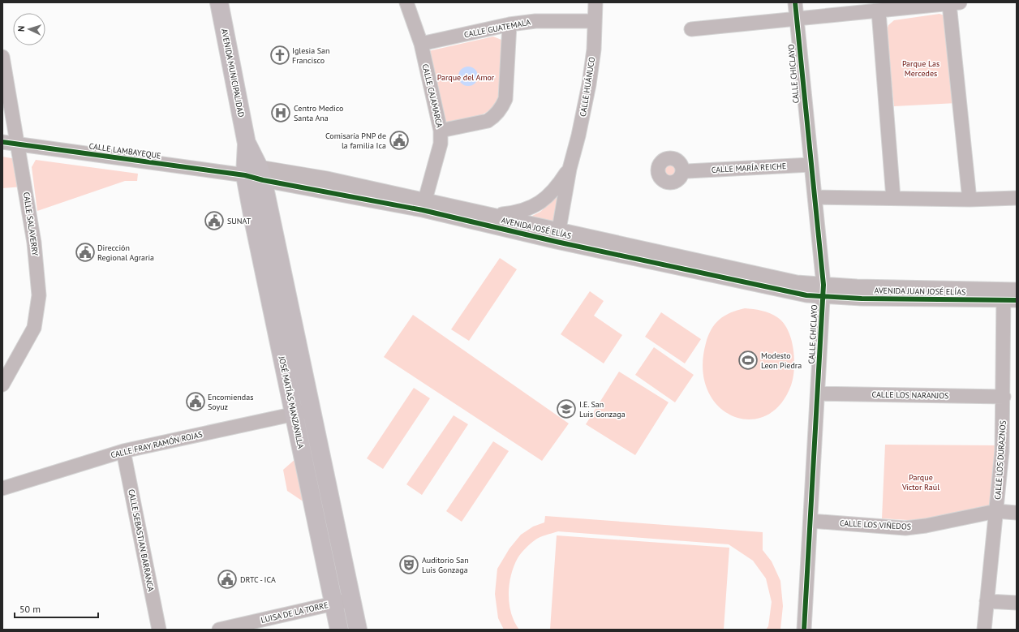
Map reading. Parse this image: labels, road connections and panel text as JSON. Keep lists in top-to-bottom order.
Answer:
{
  "streets": {
    "main road": ["AVENIDA MUNICIPALIDAD", "JOSÉ MATÍAS MANZANILLA"],
    "street": [
      "CALLE GUATEMALA",
      "CALLE CHICLAYO",
      "CALLE HUÁNUCO",
      "CALLE CAJAMARCA",
      "CALLE LAMBAYEQUE",
      "CALLE MARÍA REICHE",
      "CALLE SALAVERRY",
      "AVENIDA JOSÉ ELÍAS",
      "AVENIDA JUAN JOSÉ ELÍAS",
      "CALLE LOS NARANJOS",
      "CALLE FRAY RAMÓN ROJAS",
      "CALLE LOS DURAZNOS",
      "CALLE LOS VIÑEDOS",
      "CALLE SEBASTIAN BARRANCA",
      "LUISA DE LA TORRE"
    ]
  },
  "crossings": [
    ["CALLE GUATEMALA", "CALLE HUÁNUCO"],
    ["CALLE GUATEMALA", "CALLE CAJAMARCA"],
    ["AVENIDA MUNICIPALIDAD", "CALLE LAMBAYEQUE"],
    ["AVENIDA MUNICIPALIDAD", "AVENIDA JOSÉ ELÍAS"],
    ["AVENIDA MUNICIPALIDAD", "JOSÉ MATÍAS MANZANILLA"],
    ["CALLE CHICLAYO", "CALLE MARÍA REICHE"],
    ["CALLE CHICLAYO", "AVENIDA JOSÉ ELÍAS"],
    ["CALLE CHICLAYO", "AVENIDA JUAN JOSÉ ELÍAS"],
    ["CALLE CHICLAYO", "CALLE LOS NARANJOS"],
    ["CALLE CHICLAYO", "CALLE LOS VIÑEDOS"],
    ["CALLE HUÁNUCO", "AVENIDA JOSÉ ELÍAS"],
    ["CALLE CAJAMARCA", "AVENIDA JOSÉ ELÍAS"],
    ["CALLE LAMBAYEQUE", "CALLE SALAVERRY"],
    ["CALLE LAMBAYEQUE", "AVENIDA JOSÉ ELÍAS"],
    ["CALLE LAMBAYEQUE", "JOSÉ MATÍAS MANZANILLA"],
    ["AVENIDA JOSÉ ELÍAS", "AVENIDA JUAN JOSÉ ELÍAS"],
    ["AVENIDA JOSÉ ELÍAS", "JOSÉ MATÍAS MANZANILLA"],
    ["AVENIDA JUAN JOSÉ ELÍAS", "CALLE LOS DURAZNOS"],
    ["CALLE LOS NARANJOS", "CALLE LOS DURAZNOS"],
    ["JOSÉ MATÍAS MANZANILLA", "CALLE FRAY RAMÓN ROJAS"],
    ["JOSÉ MATÍAS MANZANILLA", "LUISA DE LA TORRE"],
    ["CALLE FRAY RAMÓN ROJAS", "CALLE SEBASTIAN BARRANCA"],
    ["CALLE LOS DURAZNOS", "CALLE LOS VIÑEDOS"]
  ],
  "parks": ["Parque Las Mercedes", "Parque del Amor", "Parque Víctor Raúl"],
  "places": {
    "church": ["Iglesia San Francisco"],
    "hospital": ["Centro Medico Santa Ana"],
    "public building": [
      "Comisaría PNP de la familia Ica",
      "SUNAT",
      "Dirección Regional Agraria",
      "Encomiendas Soyuz",
      "DRTC - ICA"
    ],
    "sports": ["Modesto Leon Piedra"],
    "school or university": ["I.E. San Luis Gonzaga"],
    "theatre": ["Auditorio San Luis Gonzaga"]
  },
  "scale_bar": "50 m",
  "north": "left"
}
